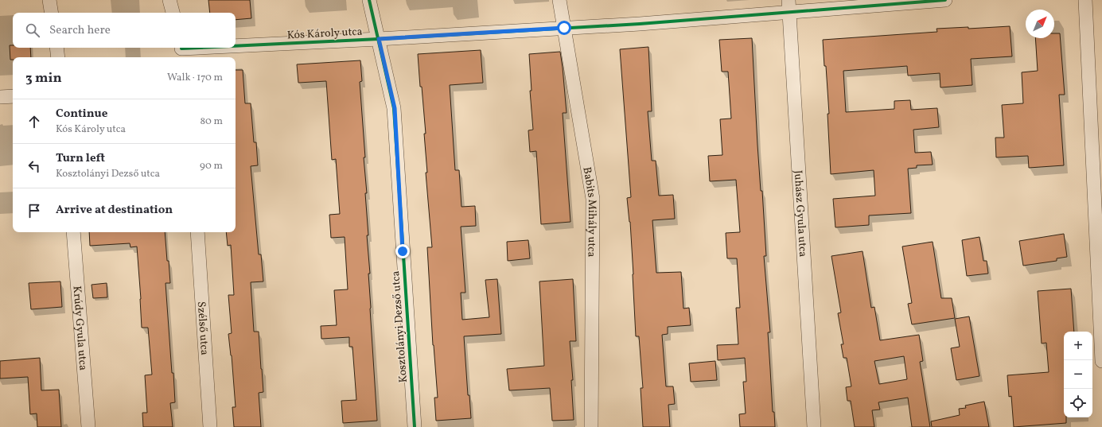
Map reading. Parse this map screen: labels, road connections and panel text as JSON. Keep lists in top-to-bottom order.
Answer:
{
  "streets": {
    "street": [
      "Kós Károly utca",
      "Babits Mihály utca",
      "Juhász Gyula utca",
      "Kosztolányi Dezső utca",
      "Krúdy Gyula utca",
      "Szélső utca"
    ]
  },
  "crossings": [
    ["Kós Károly utca", "Babits Mihály utca"],
    ["Kós Károly utca", "Juhász Gyula utca"],
    ["Kós Károly utca", "Kosztolányi Dezső utca"]
  ],
  "north": "top right",
  "page": {
    "search": "Search here",
    "heading": ["3 min", "Walk · 170 m"],
    "list": [
      ["Continue", "Kós Károly utca", "80 m"],
      ["Turn left", "Kosztolányi Dezső utca", "90 m"],
      "Arrive at destination"
    ],
    "map_buttons": ["+", "−"]
  }
}
